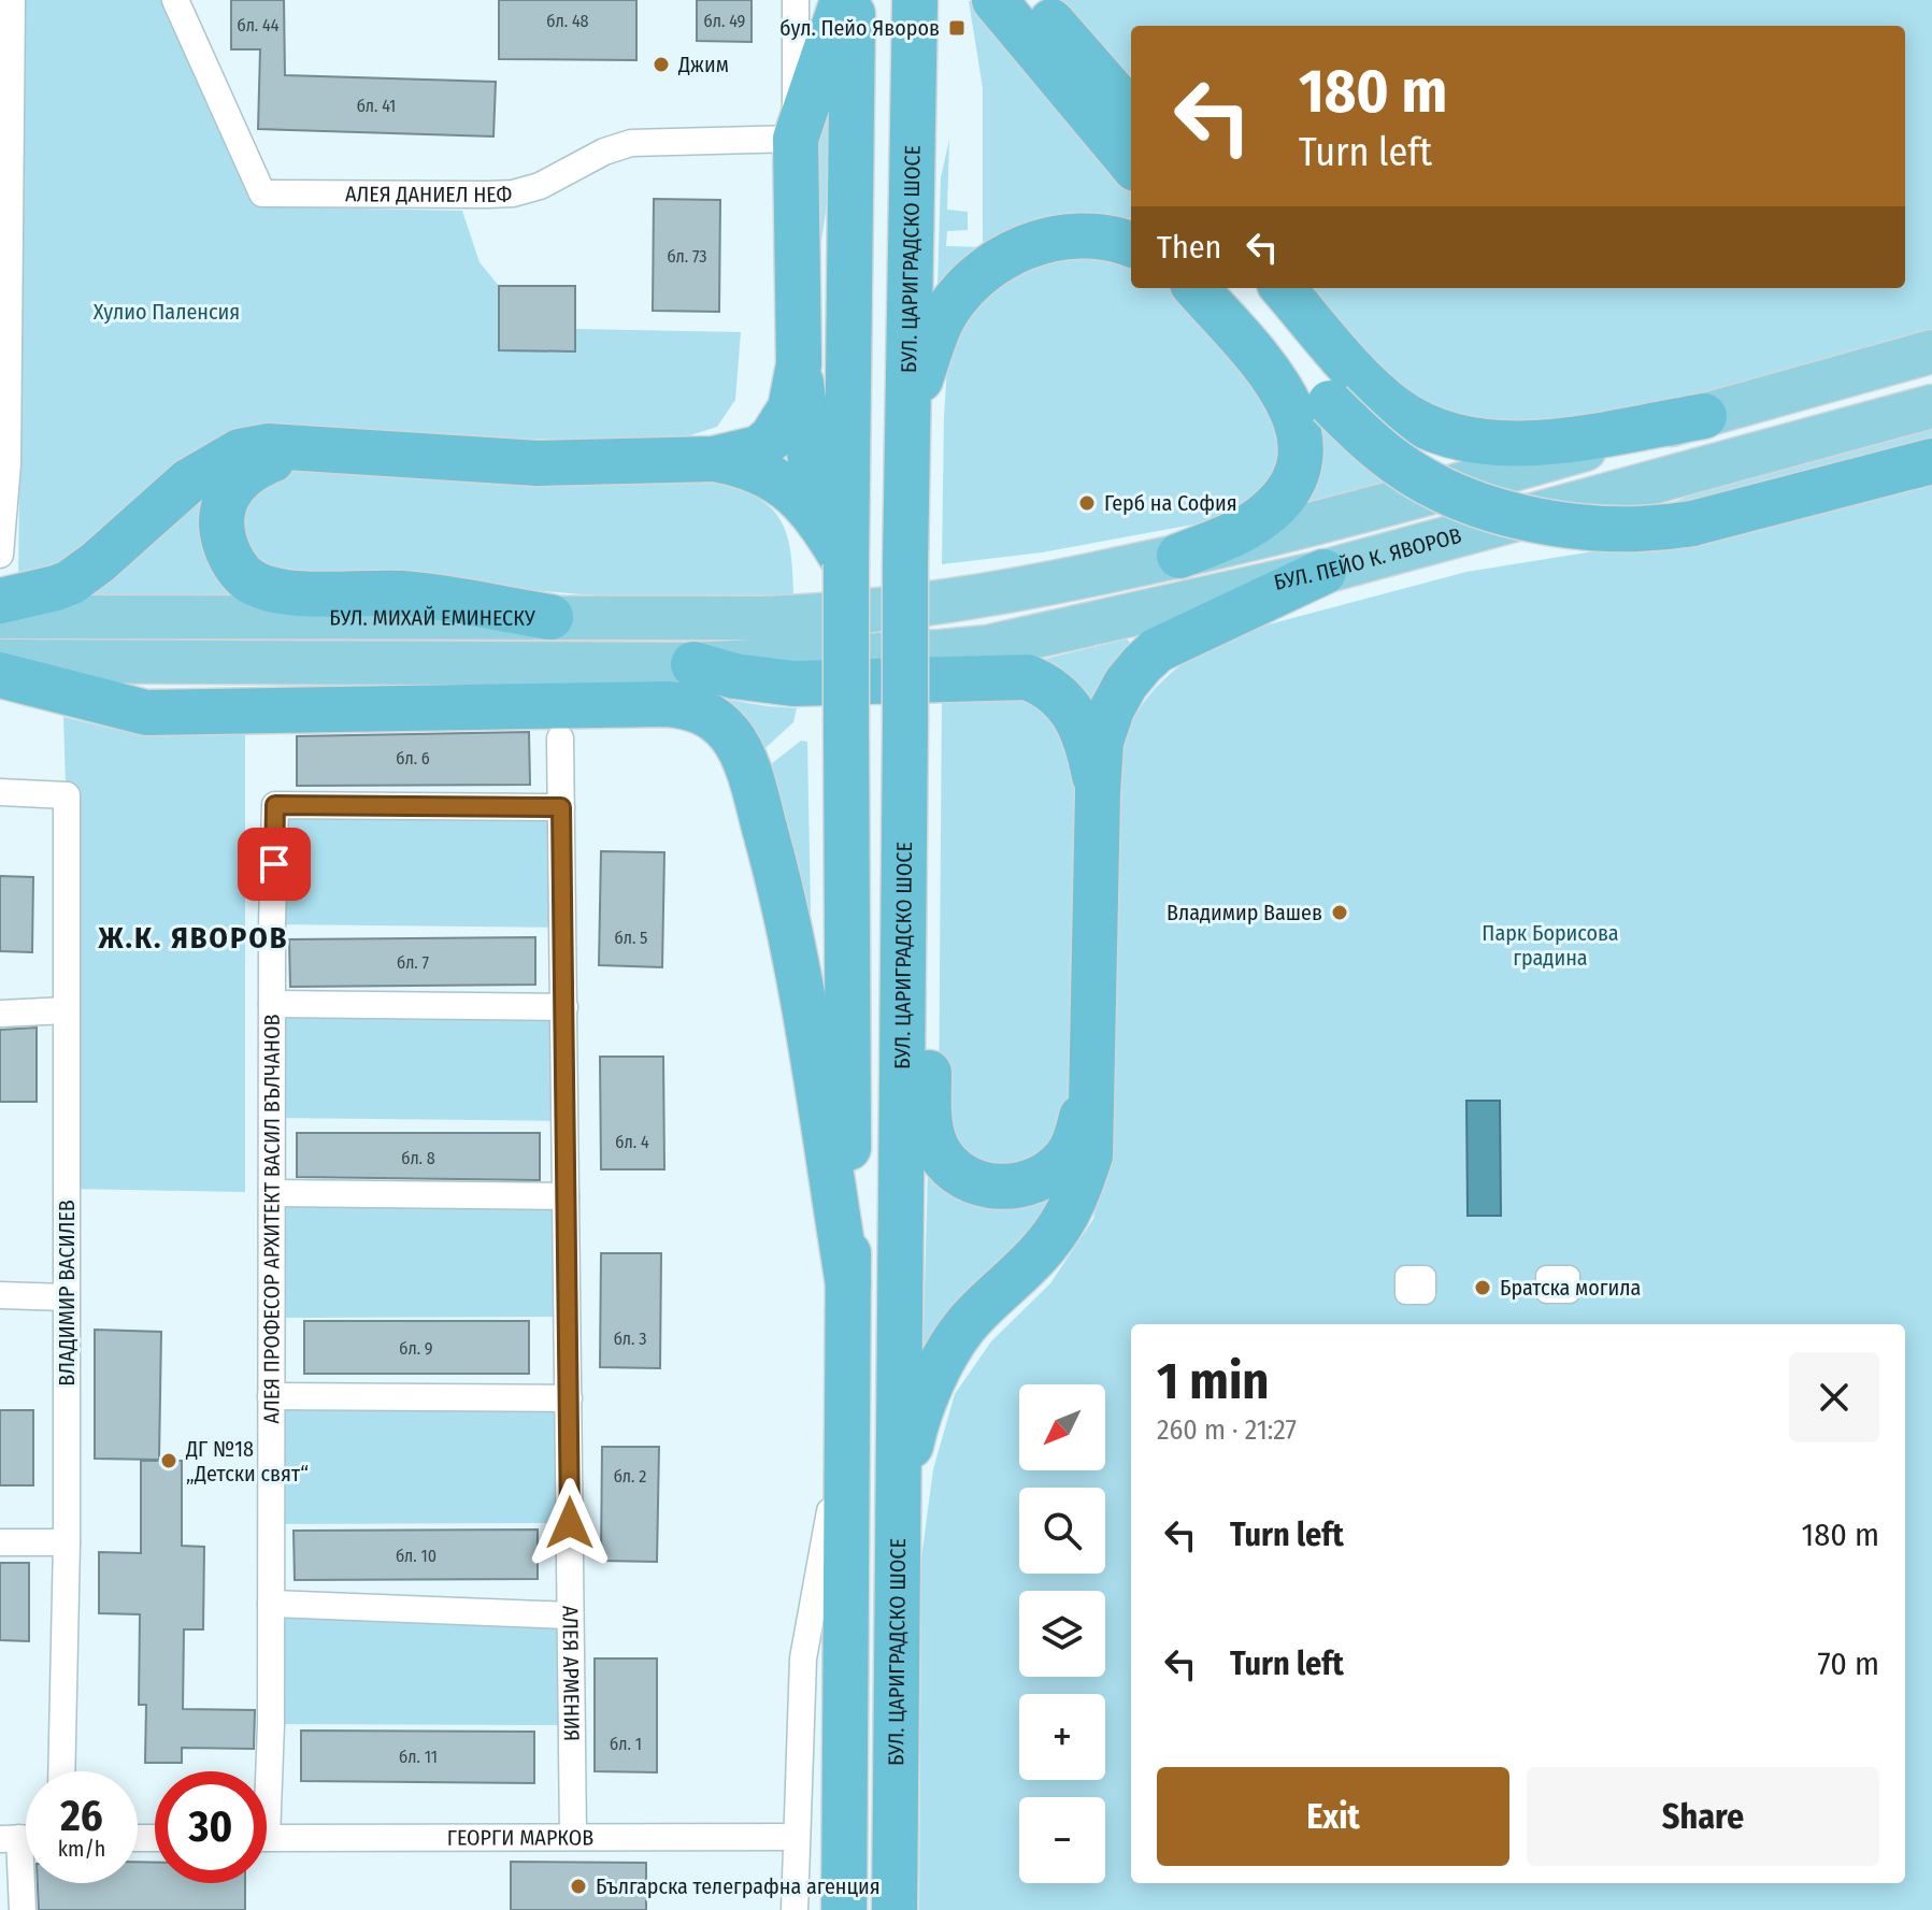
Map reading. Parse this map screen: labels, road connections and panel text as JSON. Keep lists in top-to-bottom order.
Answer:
{
  "streets": {
    "highway": ["БУЛ. ЦАРИГРАДСКО ШОСЕ"],
    "main road": ["БУЛ. ПЕЙО К. ЯВОРОВ", "БУЛ. МИХАЙ ЕМИНЕСКУ"],
    "street": [
      "АЛЕЯ ДАНИЕЛ НЕФ",
      "АЛЕЯ ПРОФЕСОР АРХИТЕКТ ВАСИЛ ВЪЛЧАНОВ",
      "ВЛАДИМИР ВАСИЛЕВ",
      "АЛЕЯ АРМЕНИЯ",
      "ГЕОРГИ МАРКОВ"
    ]
  },
  "crossings": [
    ["АЛЕЯ ПРОФЕСОР АРХИТЕКТ ВАСИЛ ВЪЛЧАНОВ", "АЛЕЯ АРМЕНИЯ"],
    ["АЛЕЯ АРМЕНИЯ", "ГЕОРГИ МАРКОВ"]
  ],
  "districts": ["Ж.К. ЯВОРОВ"],
  "parks": ["Хулио Паленсия", "Парк Борисова градина"],
  "places": {
    "transit": ["бул. Пейо Яворов"],
    "other": [
      "Джим",
      "Герб на София",
      "Владимир Вашев",
      "Братска могила",
      "ДГ №18 „Детски свят“",
      "Българска телеграфна агенция"
    ]
  },
  "house_numbers": [
    "бл. 48",
    "бл. 49",
    "бл. 44",
    "бл. 41",
    "бл. 73",
    "бл. 6",
    "бл. 5",
    "бл. 7",
    "бл. 4",
    "бл. 8",
    "бл. 3",
    "бл. 9",
    "бл. 2",
    "бл. 10",
    "бл. 1",
    "бл. 11"
  ],
  "north": "bottom left",
  "page": {
    "turn": ["180 m", "Turn left"],
    "then": "Then",
    "heading": ["1 min", "260 m · 21:27"],
    "map_buttons": ["+", "−"],
    "list": [
      {
        "name": "Turn left",
        "value": "180 m"
      },
      {
        "name": "Turn left",
        "value": "70 m"
      }
    ],
    "buttons": ["Exit", "Share"],
    "speed": "26 km/h",
    "limit": "30"
  }
}
